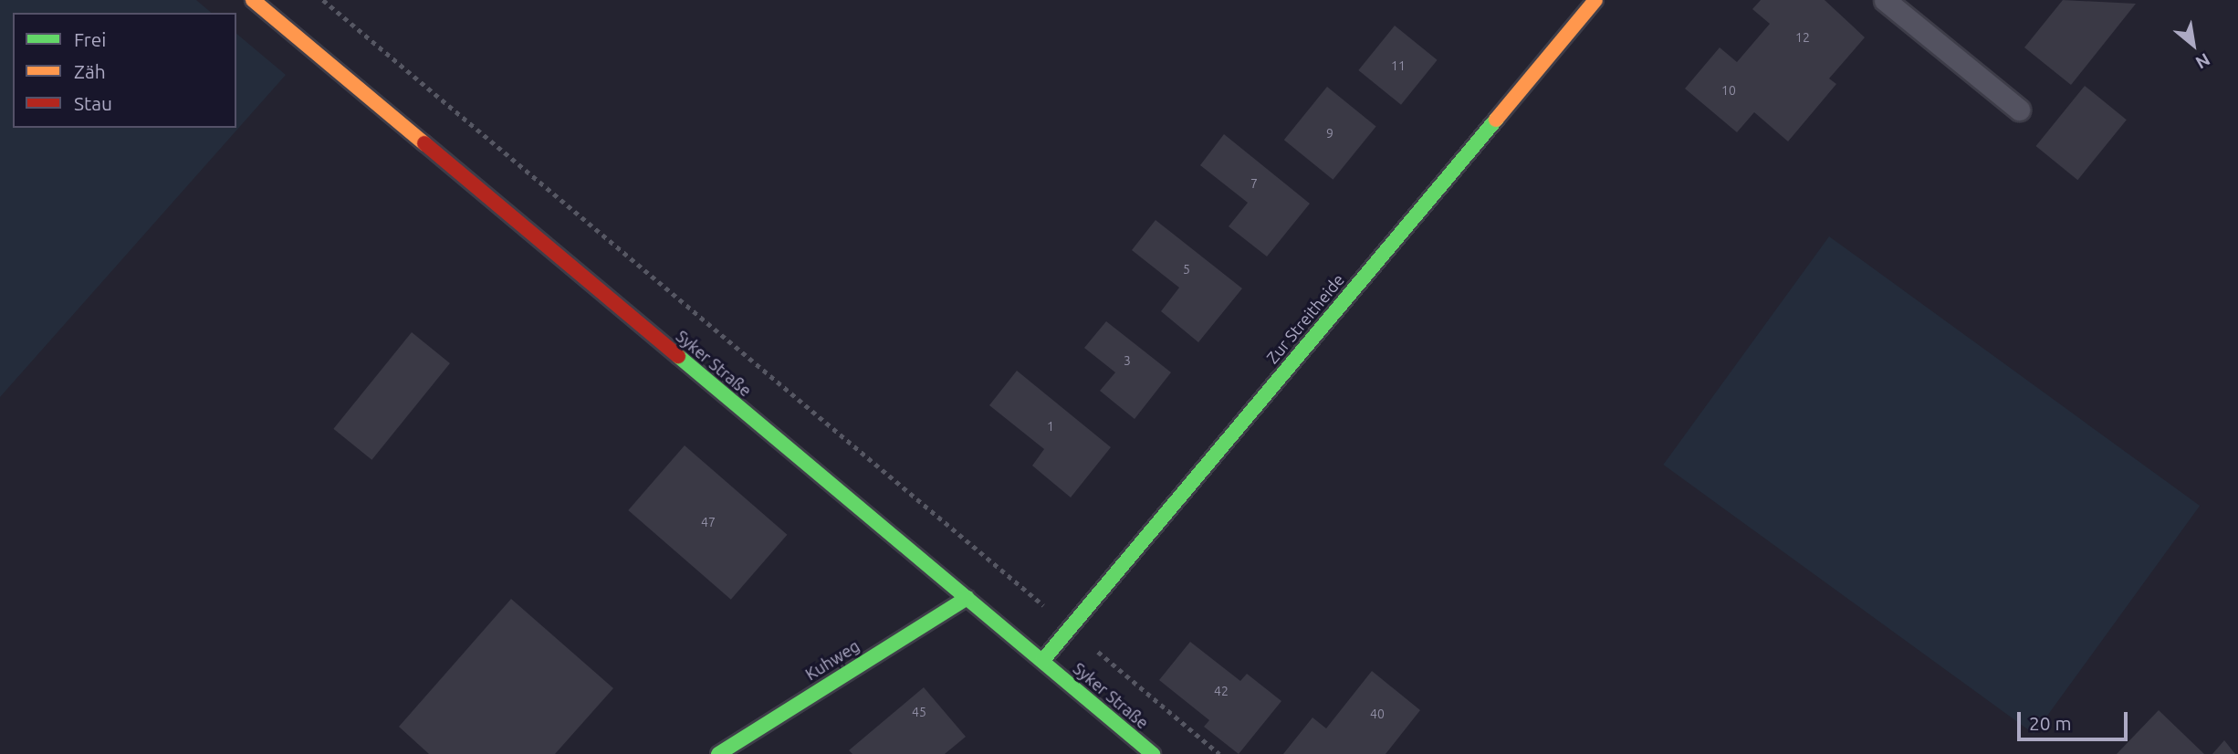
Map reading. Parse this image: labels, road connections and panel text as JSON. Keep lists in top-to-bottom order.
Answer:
{
  "streets": {
    "main road": ["Zur Streitheide", "Syker Straße", "Kuhweg"]
  },
  "crossings": [
    ["Zur Streitheide", "Syker Straße"],
    ["Syker Straße", "Kuhweg"]
  ],
  "house_numbers": [
    "12",
    "11",
    "10",
    "9",
    "7",
    "5",
    "3",
    "1",
    "47",
    "42",
    "45",
    "40"
  ],
  "legend": ["Frei", "Zäh", "Stau"],
  "scale_bar": "20 m",
  "north": "bottom right"
}
